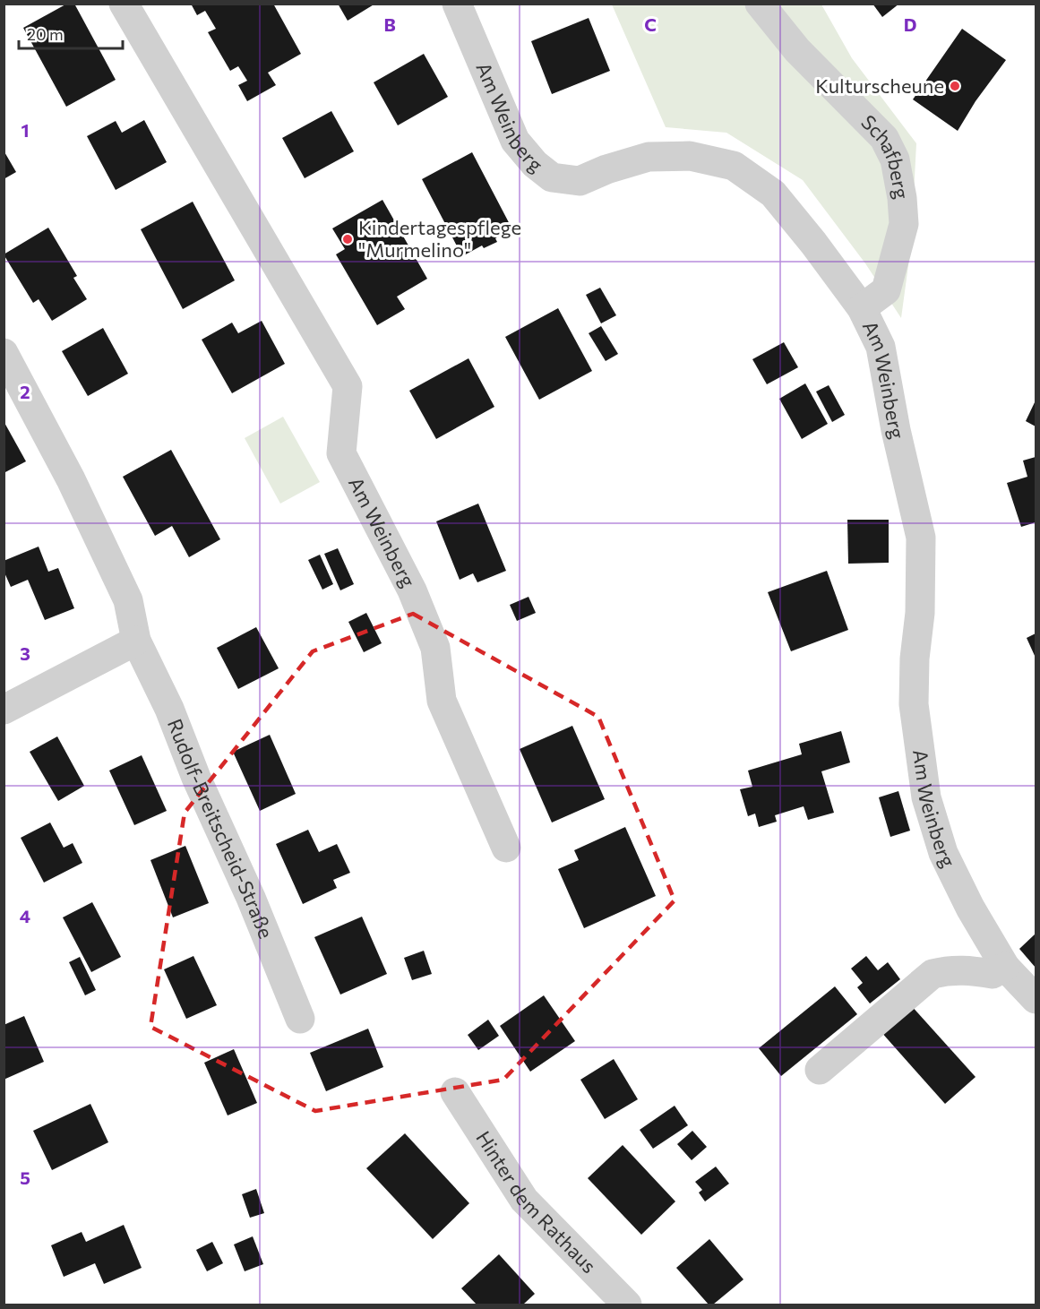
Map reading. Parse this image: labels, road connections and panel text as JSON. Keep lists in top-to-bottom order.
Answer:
{
  "streets": {
    "street": [
      "Am Weinberg",
      "Schafberg",
      "Rudolf-Breitscheid-Straße",
      "Hinter dem Rathaus"
    ]
  },
  "crossings": [
    ["Am Weinberg", "Schafberg"]
  ],
  "places": ["Kulturscheune", "Kindertagespflege \"Murmelino\""],
  "scale_bar": "20 m",
  "grid": {
    "columns": ["B", "C", "D"],
    "rows": [
      "1",
      "2",
      "3",
      "4",
      "5"
    ]
  }
}
